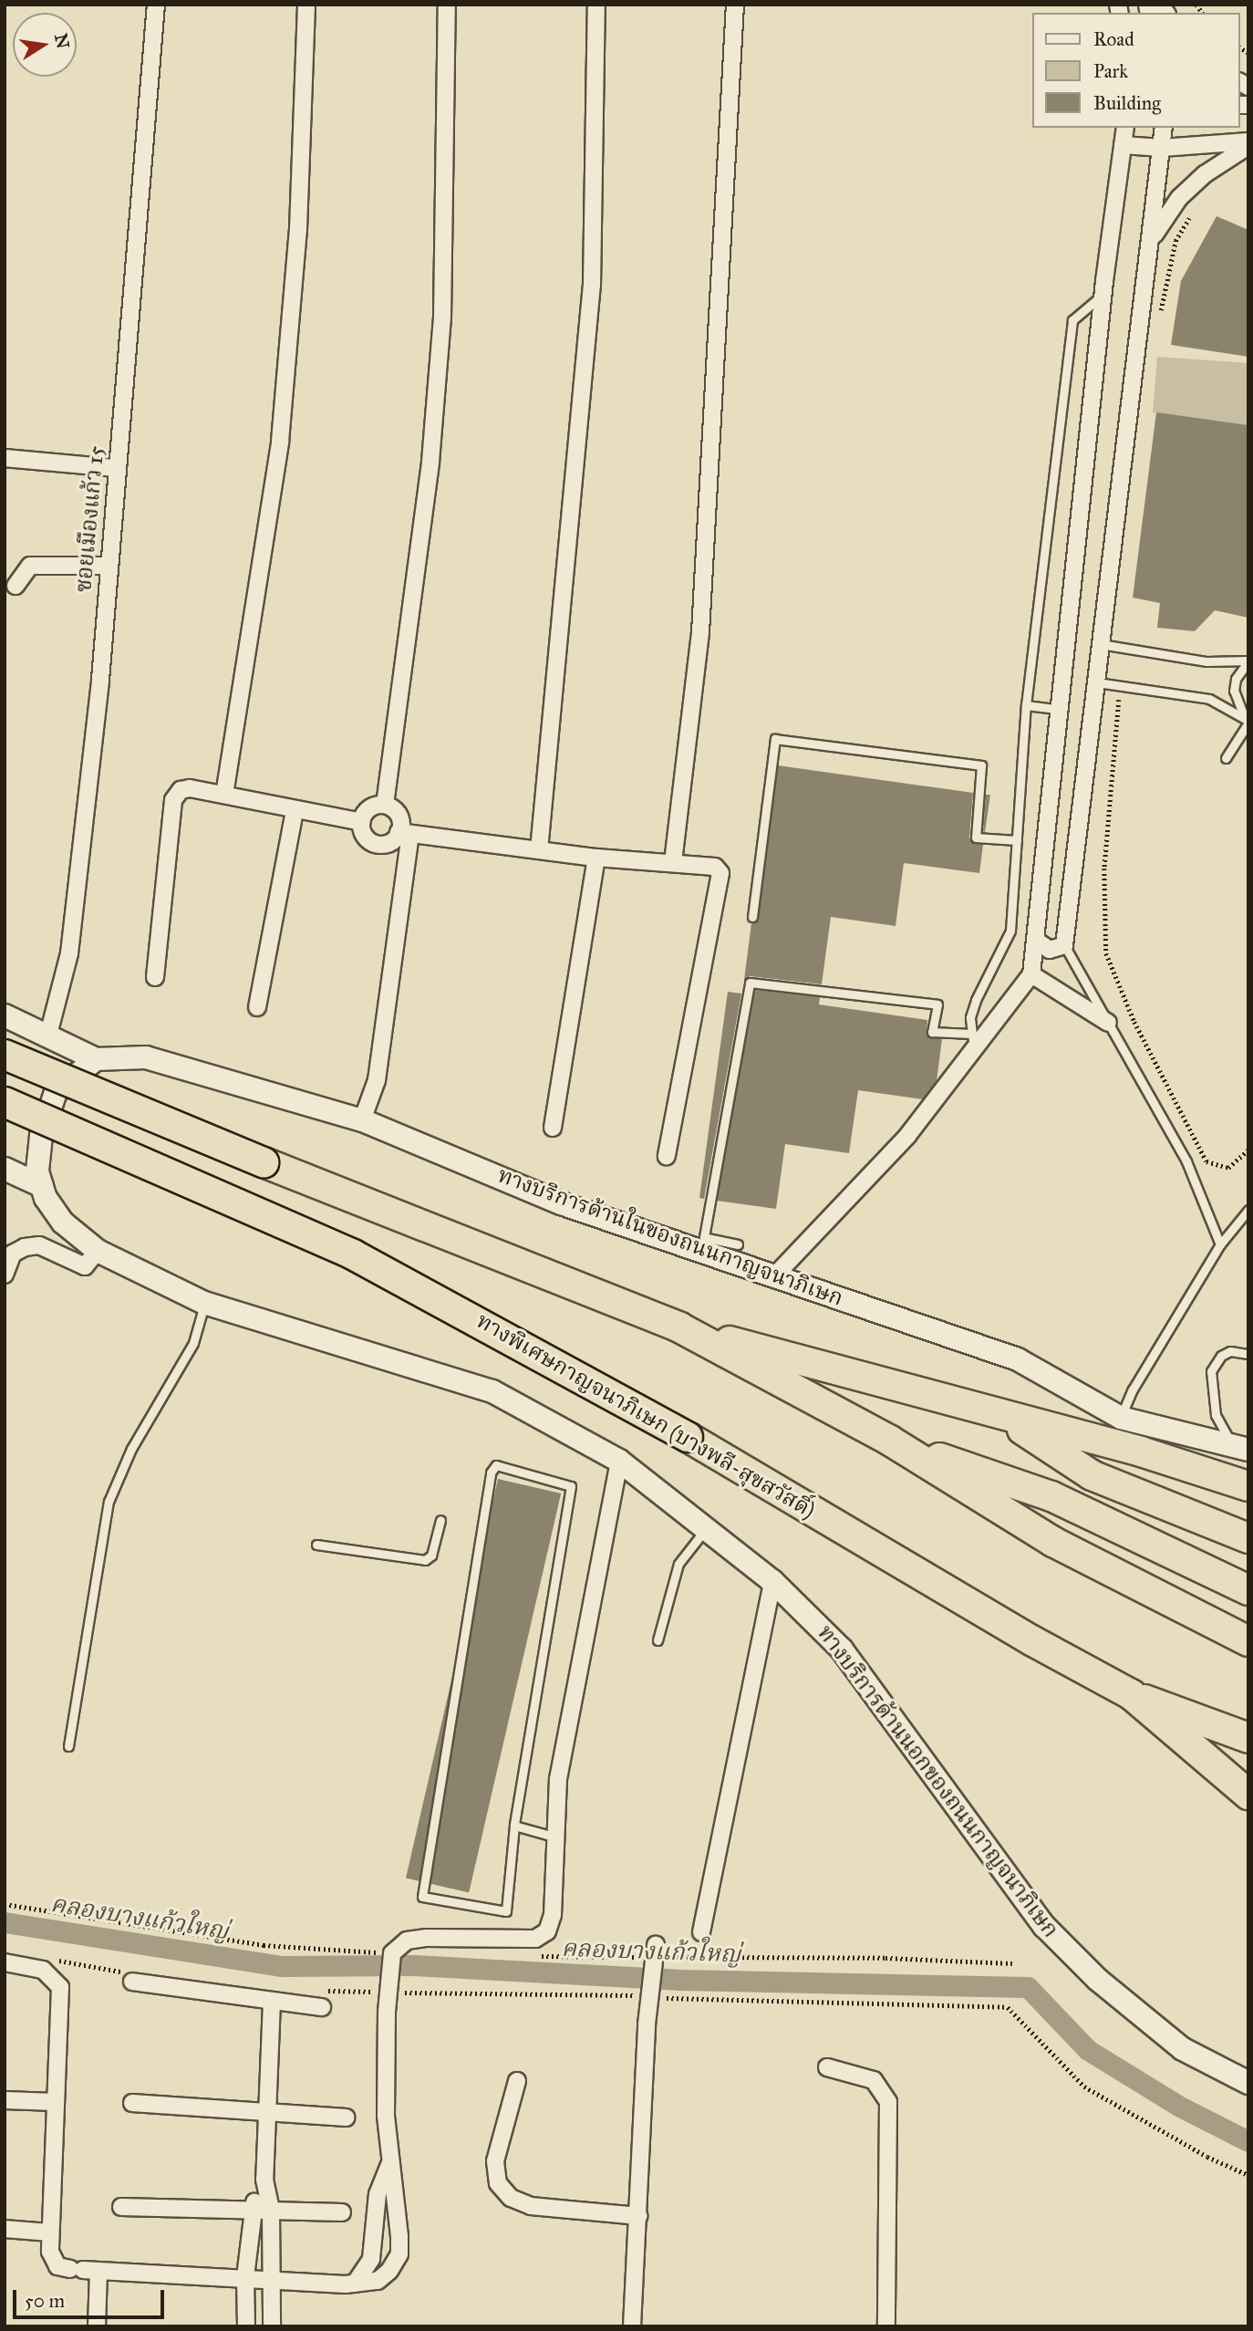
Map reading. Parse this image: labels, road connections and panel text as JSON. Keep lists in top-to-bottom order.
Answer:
{
  "streets": {
    "highway": ["ทางพิเศษกาญจนาภิเษก (บางพลี-สุขสวัสดิ์)"],
    "main road": ["ทางบริการด้านในของถนนกาญจนาภิเษก", "ทางบริการด้านนอกของถนนกาญจนาภิเษก"],
    "street": ["ซอยเมืองแก้ว 15"]
  },
  "crossings": [
    ["ทางบริการด้านในของถนนกาญจนาภิเษก", "ทางบริการด้านนอกของถนนกาญจนาภิเษก"]
  ],
  "water": ["คลองบางแก้วใหญ่"],
  "legend": ["Road", "Park", "Building"],
  "scale_bar": "50 m",
  "north": "right"
}
